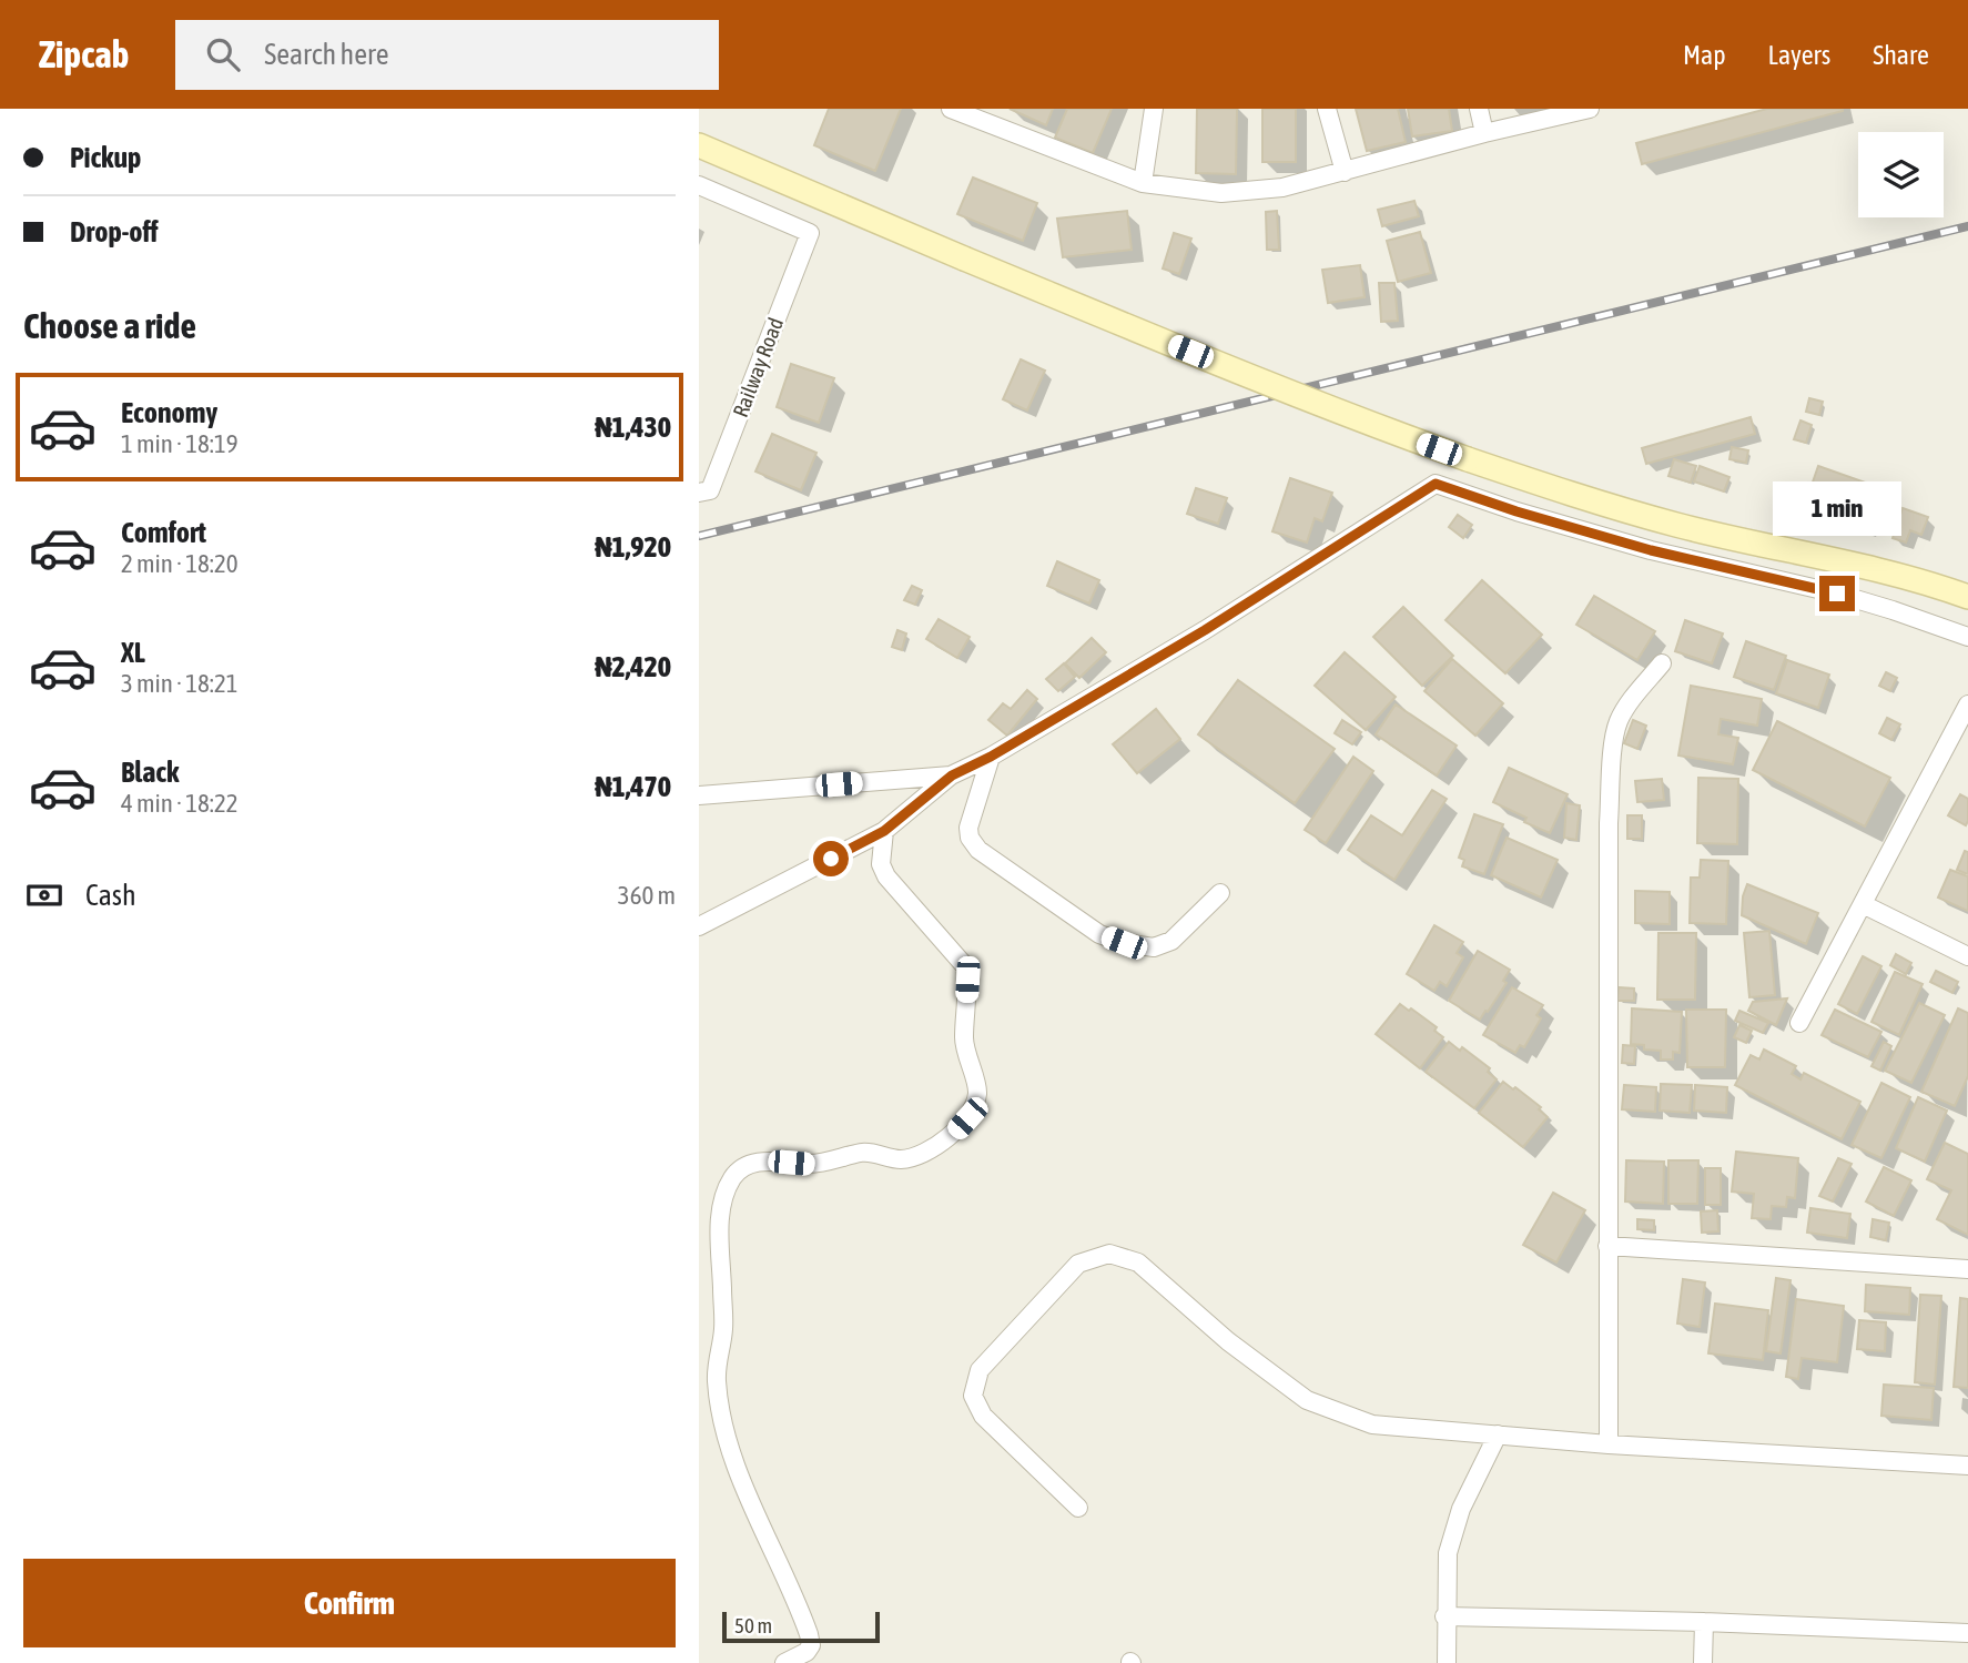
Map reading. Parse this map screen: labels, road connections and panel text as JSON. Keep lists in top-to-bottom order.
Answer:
{
  "streets": {
    "street": ["Railway Road"]
  },
  "scale_bar": "50 m",
  "page": {
    "header": "Zipcab",
    "search": "Search here",
    "nav": ["Map", "Layers", "Share"],
    "banner": ["Pickup", "Drop-off"],
    "heading": "Choose a ride",
    "list": [
      {
        "name": "Economy",
        "note": "1 min · 18:19",
        "value": "₦1,430"
      },
      {
        "name": "Comfort",
        "note": "2 min · 18:20",
        "value": "₦1,920"
      },
      {
        "name": "XL",
        "note": "3 min · 18:21",
        "value": "₦2,420"
      },
      {
        "name": "Black",
        "note": "4 min · 18:22",
        "value": "₦1,470"
      }
    ],
    "bubble": "1 min",
    "pay": ["Cash", "360 m"],
    "buttons": "Confirm",
    "scale": "50 m"
  }
}
